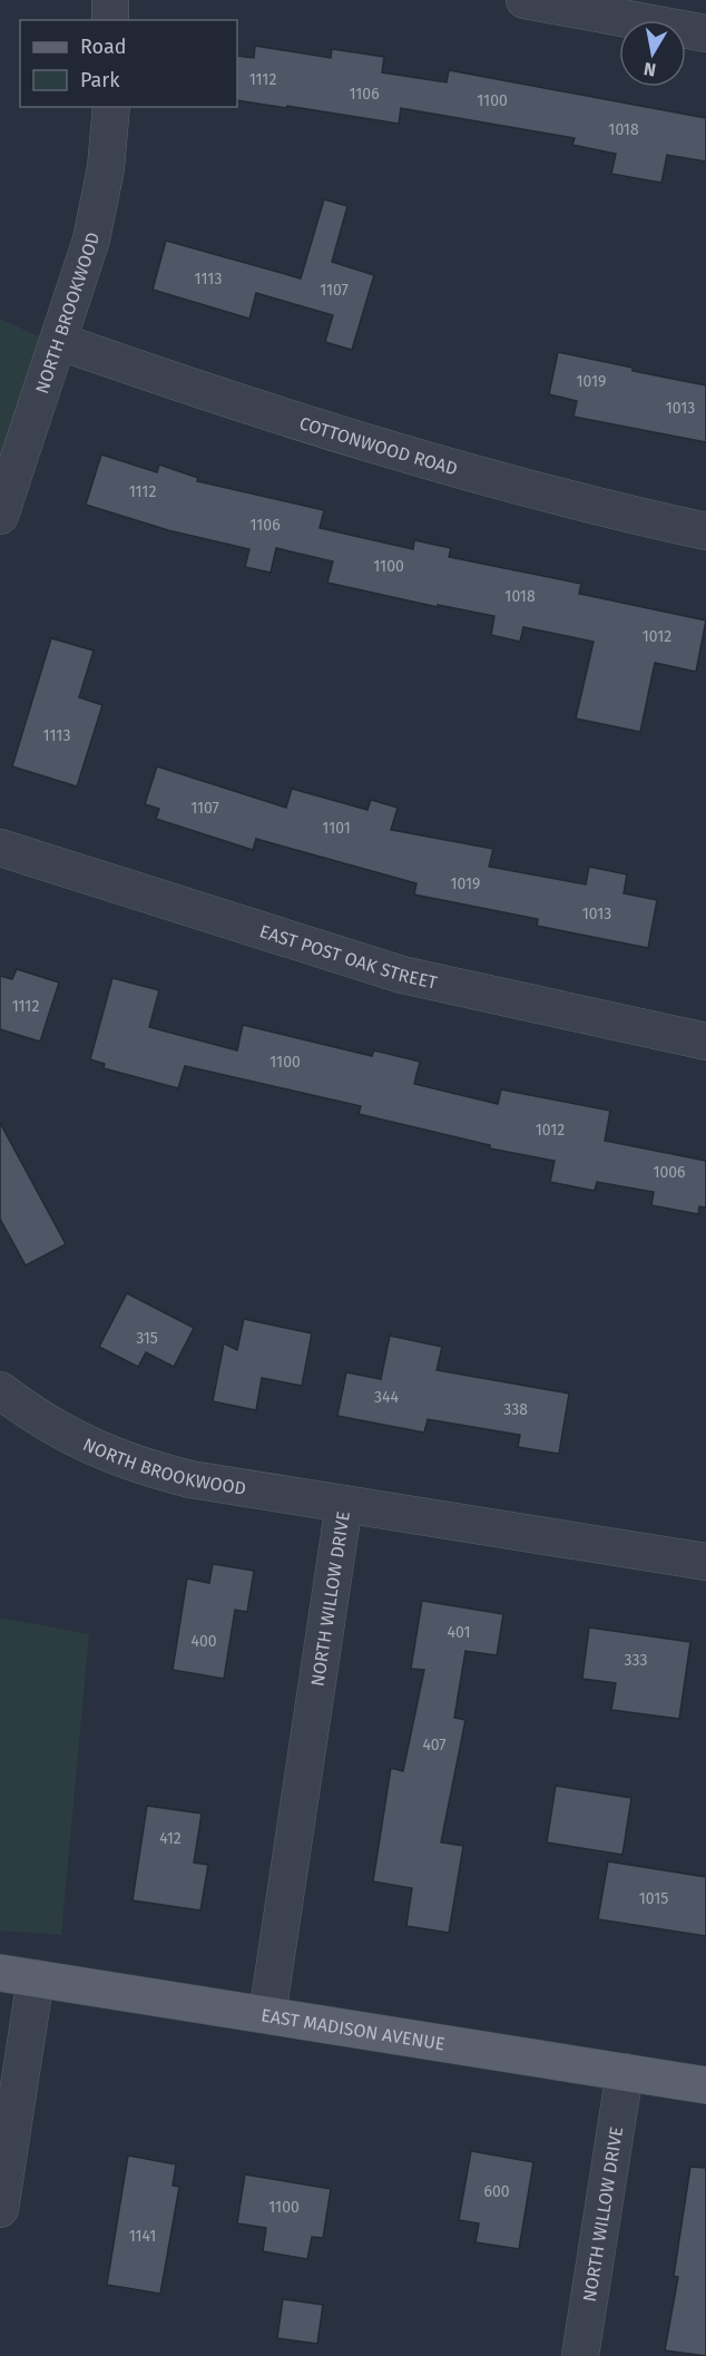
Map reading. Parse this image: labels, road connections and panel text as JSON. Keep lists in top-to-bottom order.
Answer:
{
  "streets": {
    "main road": ["EAST MADISON AVENUE"],
    "street": [
      "NORTH BROOKWOOD",
      "COTTONWOOD ROAD",
      "EAST POST OAK STREET",
      "NORTH WILLOW DRIVE"
    ]
  },
  "crossings": [
    ["NORTH BROOKWOOD", "COTTONWOOD ROAD"],
    ["NORTH BROOKWOOD", "NORTH WILLOW DRIVE"],
    ["NORTH WILLOW DRIVE", "EAST MADISON AVENUE"]
  ],
  "house_numbers": [
    "1112",
    "1106",
    "1100",
    "1018",
    "1113",
    "1107",
    "1019",
    "1013",
    "1112",
    "1106",
    "1100",
    "1018",
    "1012",
    "1113",
    "1107",
    "1101",
    "1019",
    "1013",
    "1112",
    "1100",
    "1012",
    "1006",
    "315",
    "344",
    "338",
    "401",
    "400",
    "333",
    "407",
    "412",
    "1015",
    "600",
    "1100",
    "1141"
  ],
  "legend": ["Road", "Park"],
  "north": "bottom"
}
